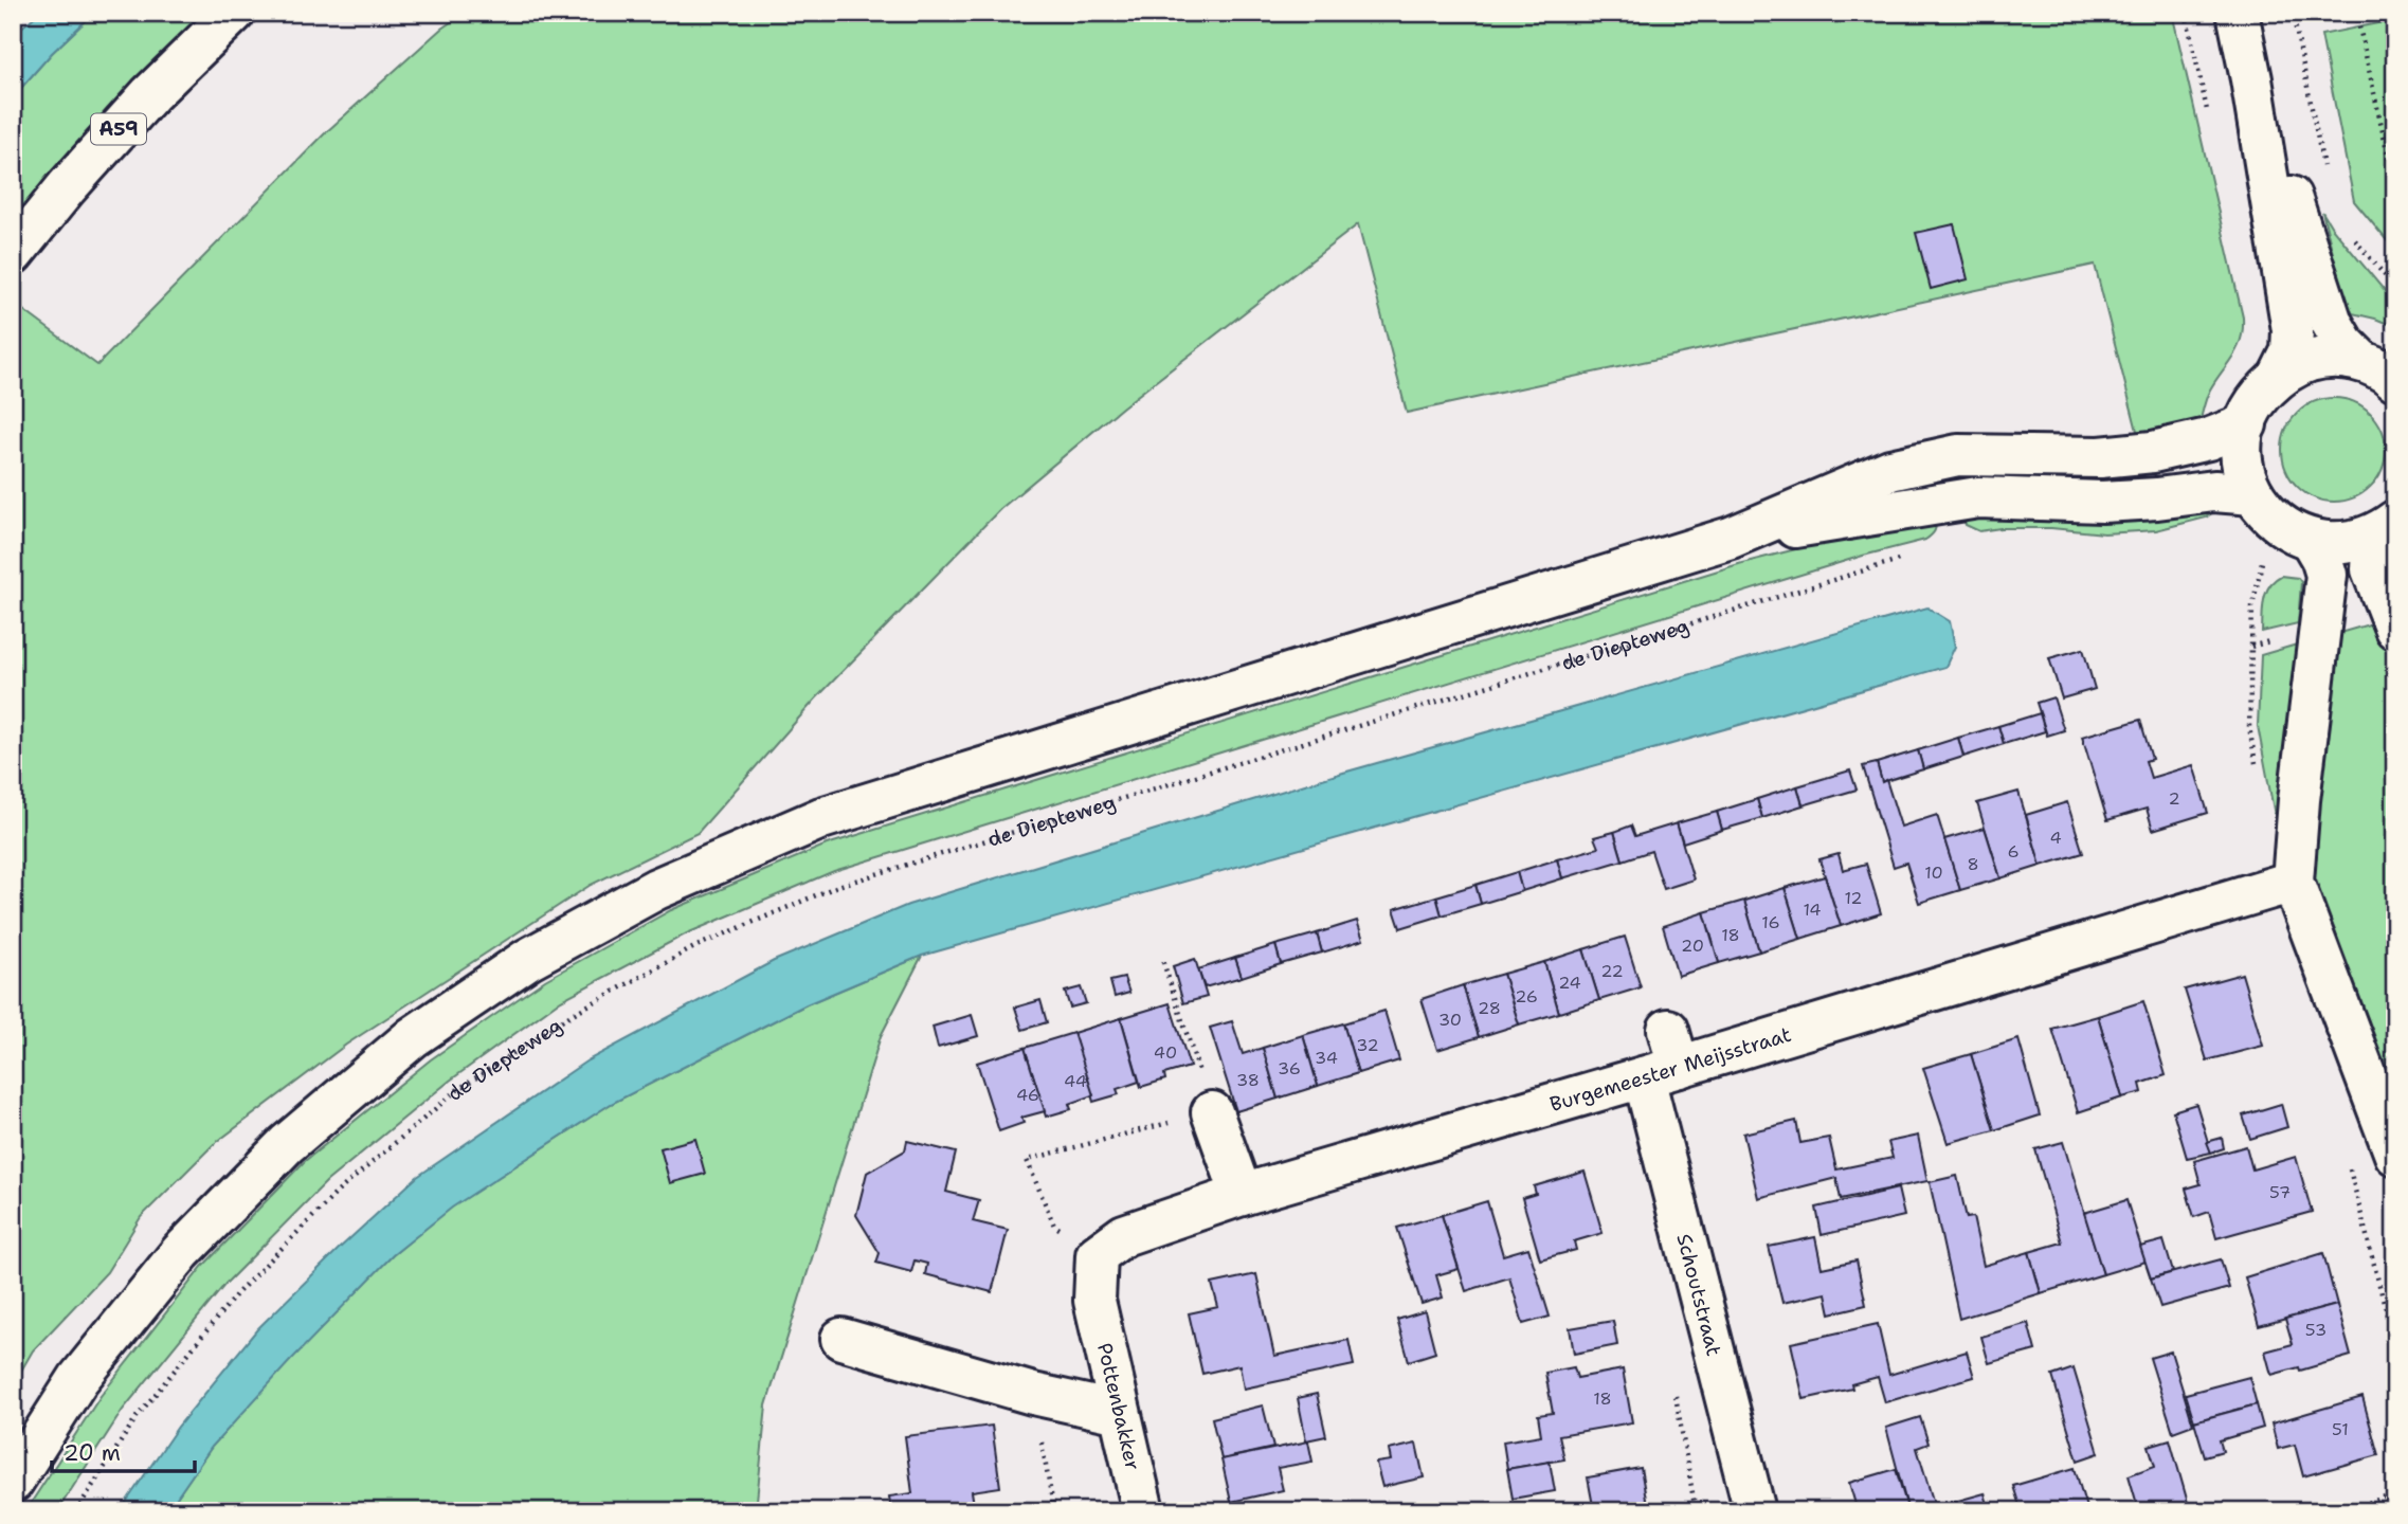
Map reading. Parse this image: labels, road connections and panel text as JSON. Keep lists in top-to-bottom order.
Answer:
{
  "streets": {
    "main road": [
      "A59",
      "Burgemeester Meijsstraat",
      "Schoutstraat",
      "Pottenbakker"
    ],
    "path": ["de Diepteweg"]
  },
  "crossings": [
    ["Burgemeester Meijsstraat", "Schoutstraat"],
    ["Burgemeester Meijsstraat", "Pottenbakker"]
  ],
  "house_numbers": [
    "2",
    "4",
    "6",
    "8",
    "10",
    "12",
    "14",
    "16",
    "18",
    "20",
    "22",
    "24",
    "26",
    "28",
    "30",
    "32",
    "40",
    "34",
    "36",
    "38",
    "44",
    "46",
    "57",
    "53",
    "18",
    "51"
  ],
  "scale_bar": "20 m"
}
